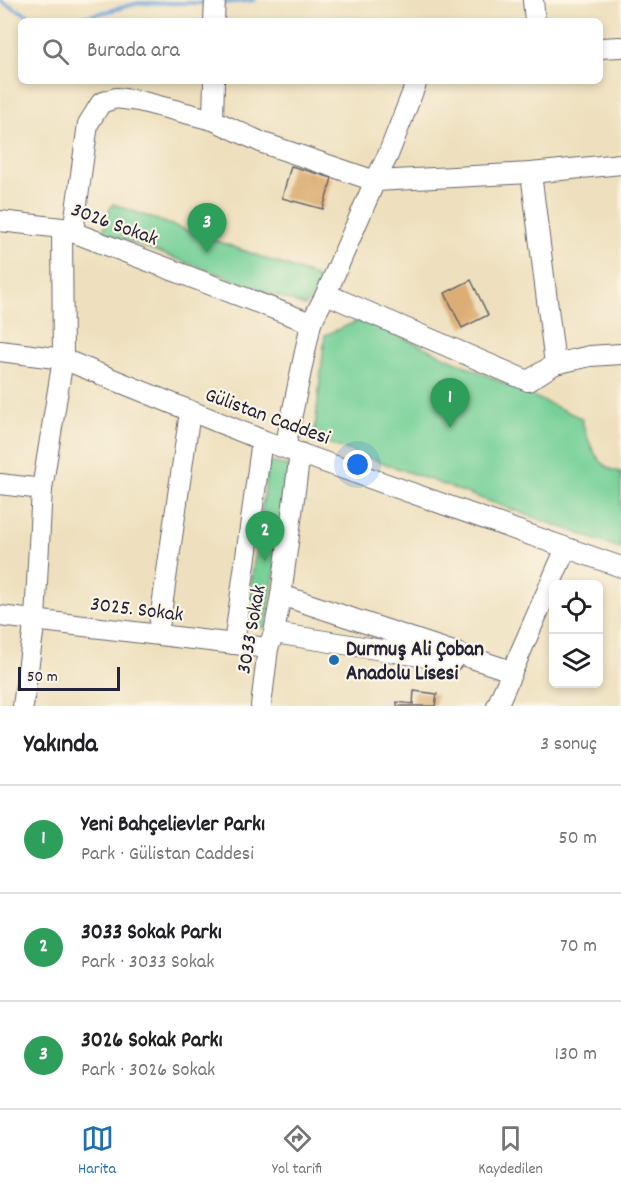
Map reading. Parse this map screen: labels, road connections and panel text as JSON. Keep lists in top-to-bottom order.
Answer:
{
  "streets": {
    "street": [
      "3026 Sokak",
      "Gülistan Caddesi",
      "3025. Sokak",
      "3033 Sokak"
    ]
  },
  "crossings": [
    ["3026 Sokak", "3033 Sokak"],
    ["Gülistan Caddesi", "3033 Sokak"],
    ["3025. Sokak", "3033 Sokak"]
  ],
  "places": ["Durmuş Ali Çoban Anadolu Lisesi"],
  "scale_bar": "50 m",
  "page": {
    "search": "Burada ara",
    "pins": ["3", "1", "2"],
    "scale": "50 m",
    "heading": ["Yakında", "3 sonuç"],
    "list": [
      {
        "mark": "1",
        "name": "Yeni Bahçelievler Parkı",
        "note": "Park · Gülistan Caddesi",
        "value": "50 m"
      },
      {
        "mark": "2",
        "name": "3033 Sokak Parkı",
        "note": "Park · 3033 Sokak",
        "value": "70 m"
      },
      {
        "mark": "3",
        "name": "3026 Sokak Parkı",
        "note": "Park · 3026 Sokak",
        "value": "130 m"
      }
    ],
    "nav": ["Harita", "Yol tarifi", "Kaydedilen"]
  }
}
